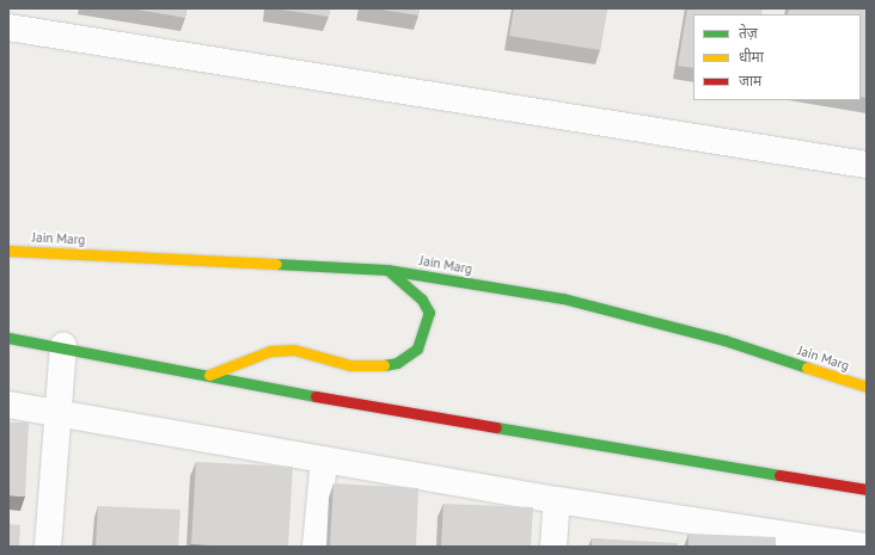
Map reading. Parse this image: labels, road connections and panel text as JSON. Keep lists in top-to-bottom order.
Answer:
{
  "streets": {
    "street": ["Jain Marg"]
  },
  "legend": ["तेज़", "धीमा", "जाम"]
}
